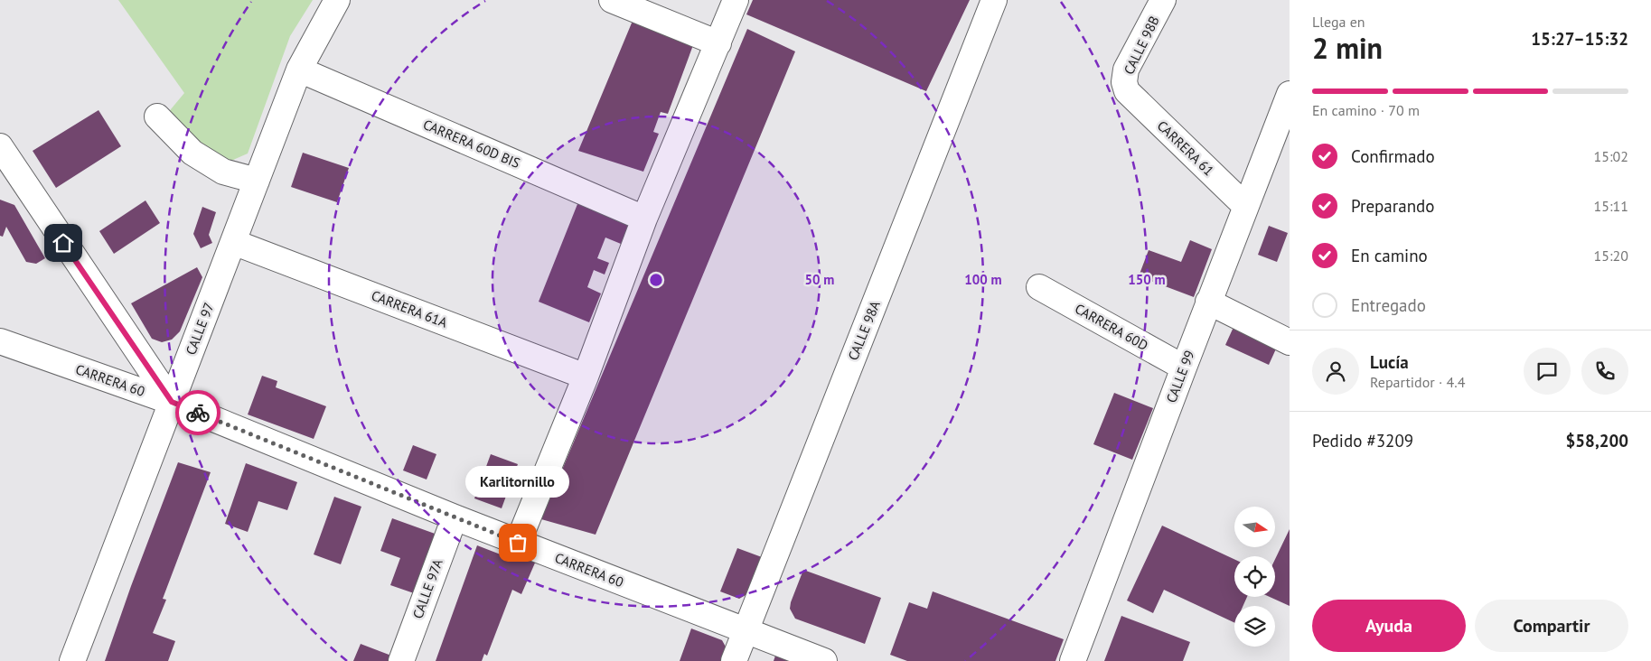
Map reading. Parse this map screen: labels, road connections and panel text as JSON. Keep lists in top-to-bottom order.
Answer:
{
  "streets": {
    "street": [
      "CALLE 98B",
      "CARRERA 60D BIS",
      "CARRERA 61",
      "CARRERA 61A",
      "CARRERA 60D",
      "CALLE 97",
      "CALLE 98A",
      "CALLE 99",
      "CARRERA 60",
      "CALLE 97A"
    ]
  },
  "crossings": [
    ["CALLE 98B", "CARRERA 61"],
    ["CARRERA 60D BIS", "CALLE 97"],
    ["CARRERA 61", "CALLE 99"],
    ["CARRERA 61A", "CALLE 97"],
    ["CARRERA 60D", "CALLE 99"],
    ["CALLE 97", "CARRERA 60"],
    ["CALLE 98A", "CARRERA 60"],
    ["CARRERA 60", "CALLE 97A"]
  ],
  "places": ["Karlitornillo"],
  "north": "right",
  "page": {
    "heading": ["2 min", "Llega en", "15:27–15:32"],
    "panel": [
      "Lucía",
      "Repartidor · 4.4",
      "Pedido #3209",
      "$58,200"
    ],
    "bar": "En camino · 70 m",
    "list": [
      ["Confirmado", "15:02"],
      ["Preparando", "15:11"],
      ["En camino", "15:20"],
      "Entregado"
    ],
    "bubble": "Karlitornillo",
    "buttons": ["Ayuda", "Compartir"]
  },
  "rings": ["50 m", "100 m", "150 m"]
}
